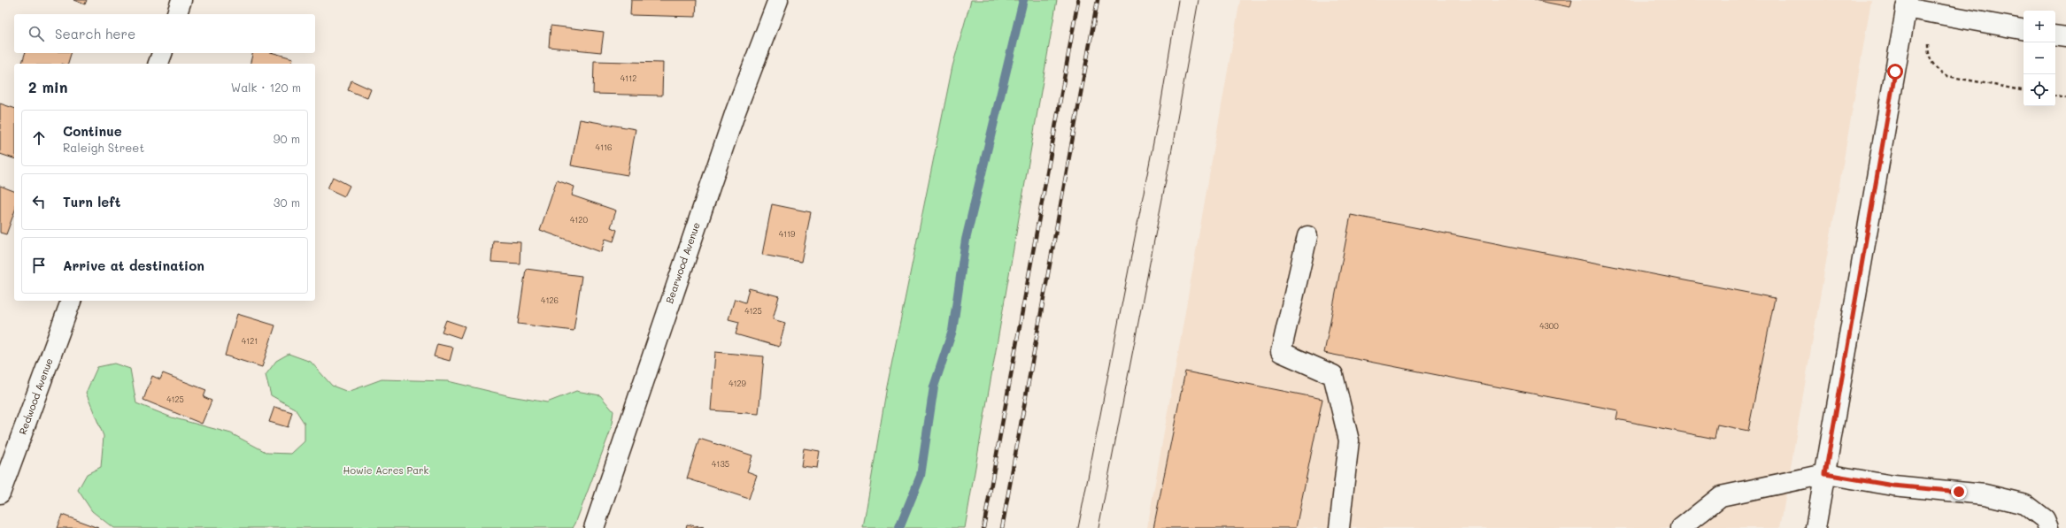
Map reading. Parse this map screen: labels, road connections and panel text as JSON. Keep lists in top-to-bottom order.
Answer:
{
  "streets": {
    "street": ["Bearwood Avenue", "Redwood Avenue"]
  },
  "parks": ["Howie Acres Park"],
  "house_numbers": [
    "4112",
    "4116",
    "4120",
    "4119",
    "4126",
    "4125",
    "4300",
    "4121",
    "4129",
    "4125",
    "4135"
  ],
  "page": {
    "map_buttons": ["+", "−"],
    "search": "Search here",
    "heading": ["2 min", "Walk · 120 m"],
    "list": [
      ["Continue", "Raleigh Street", "90 m"],
      ["Turn left", "30 m"],
      "Arrive at destination"
    ]
  }
}
